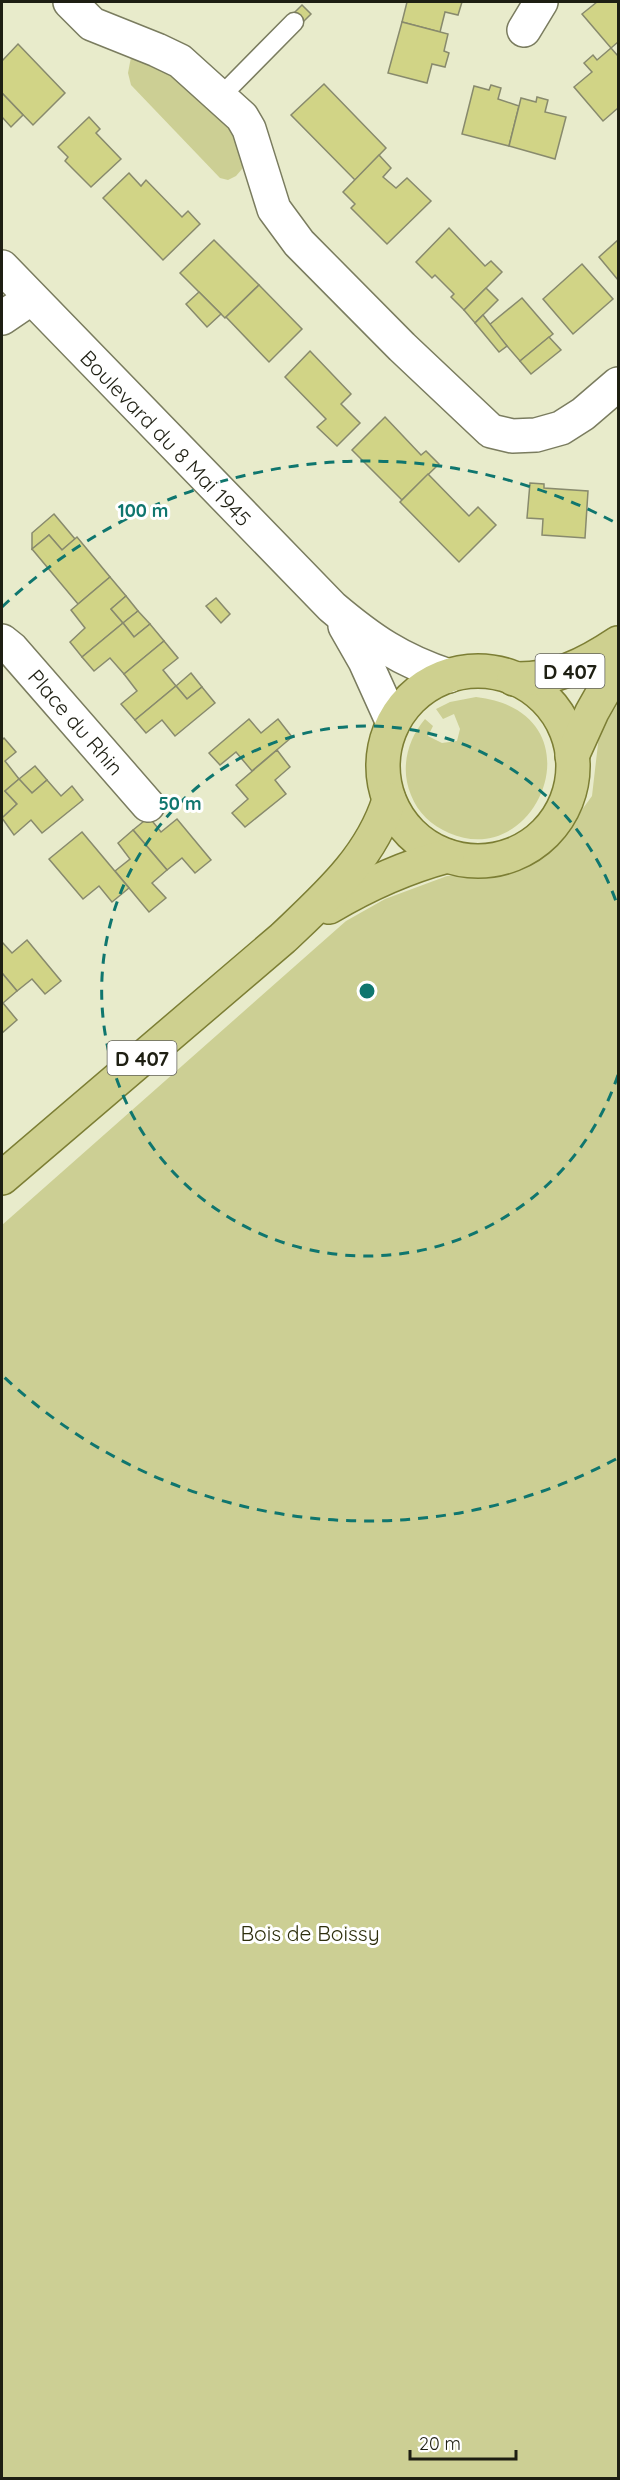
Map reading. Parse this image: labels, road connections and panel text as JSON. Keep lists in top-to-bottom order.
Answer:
{
  "streets": {
    "main road": ["D 407"],
    "street": ["Boulevard du 8 Mai 1945", "Place du Rhin"]
  },
  "crossings": [
    ["Boulevard du 8 Mai 1945", "D 407"]
  ],
  "parks": ["Bois de Boissy"],
  "scale_bar": "20 m",
  "rings": ["100 m", "50 m"]
}
